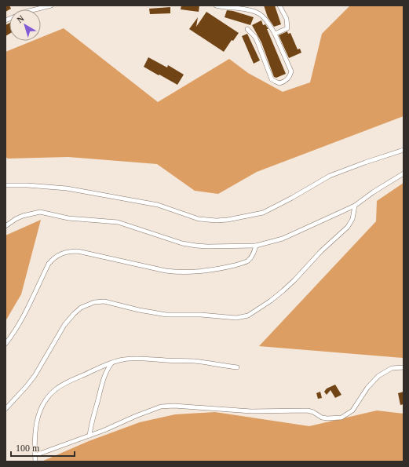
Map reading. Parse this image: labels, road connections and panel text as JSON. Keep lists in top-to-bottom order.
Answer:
{
  "scale_bar": "100 m",
  "north": "top left"
}
